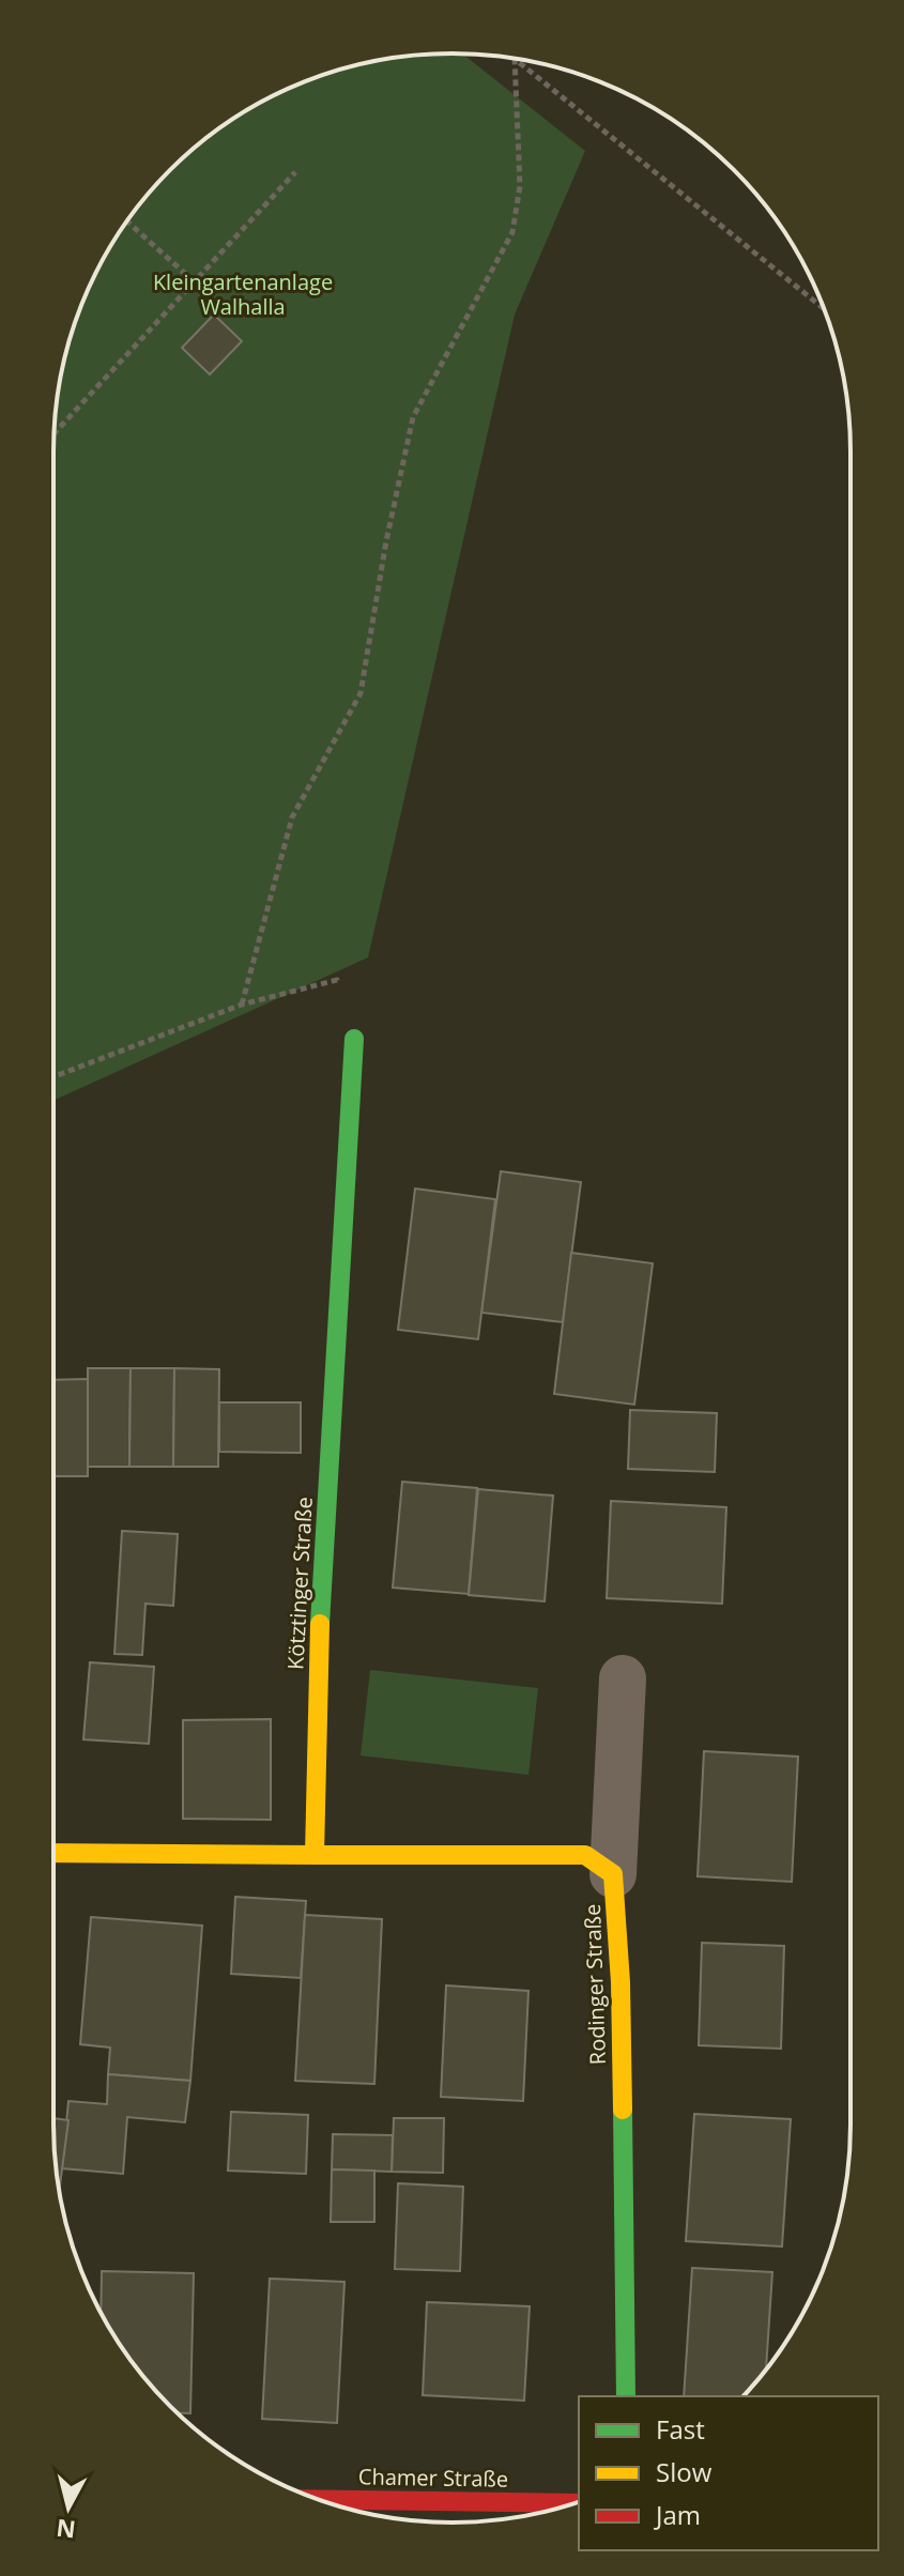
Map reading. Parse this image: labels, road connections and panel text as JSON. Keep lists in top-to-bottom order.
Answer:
{
  "streets": {
    "street": ["Kötztinger Straße", "Rodinger Straße", "Chamer Straße"]
  },
  "crossings": [
    ["Kötztinger Straße", "Rodinger Straße"]
  ],
  "parks": ["Kleingartenanlage Walhalla"],
  "legend": ["Fast", "Slow", "Jam"],
  "north": "bottom"
}
